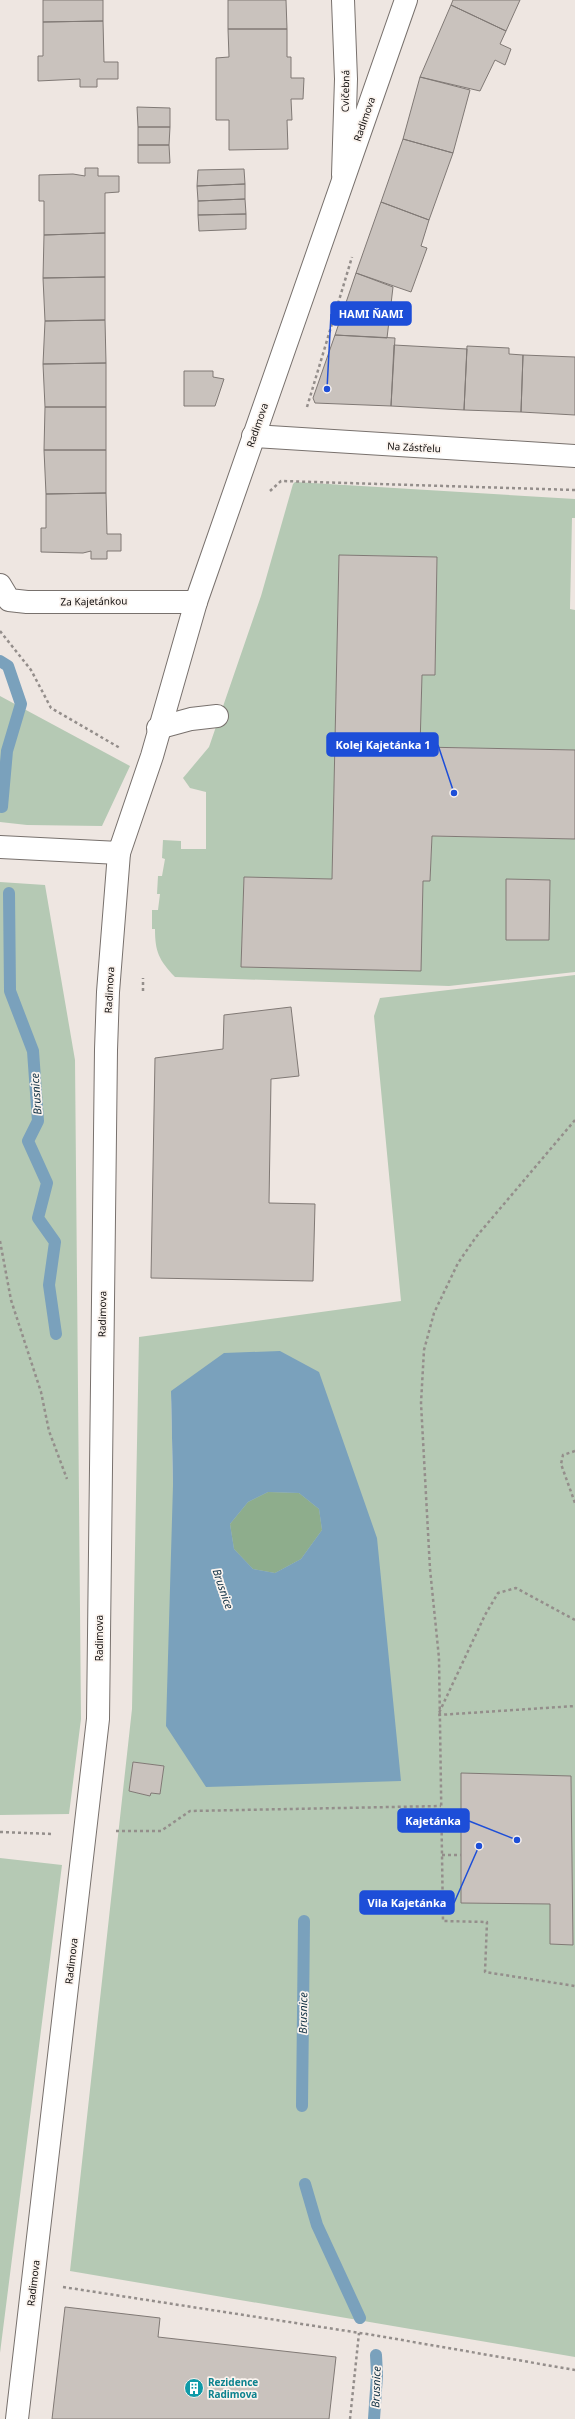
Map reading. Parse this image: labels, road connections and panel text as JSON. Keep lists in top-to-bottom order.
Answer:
{
  "streets": {
    "street": [
      "Cvičebná",
      "Radimova",
      "Na Zástřelu",
      "Za Kajetánkou"
    ]
  },
  "crossings": [
    ["Cvičebná", "Radimova"],
    ["Radimova", "Na Zástřelu"],
    ["Radimova", "Za Kajetánkou"]
  ],
  "water": ["Brusnice"],
  "places": {
    "other": [
      "HAMI ŇAMI",
      "Kolej Kajetánka 1",
      "Kajetánka",
      "Vila Kajetánka"
    ],
    "building": ["Rezidence Radimova"]
  }
}
